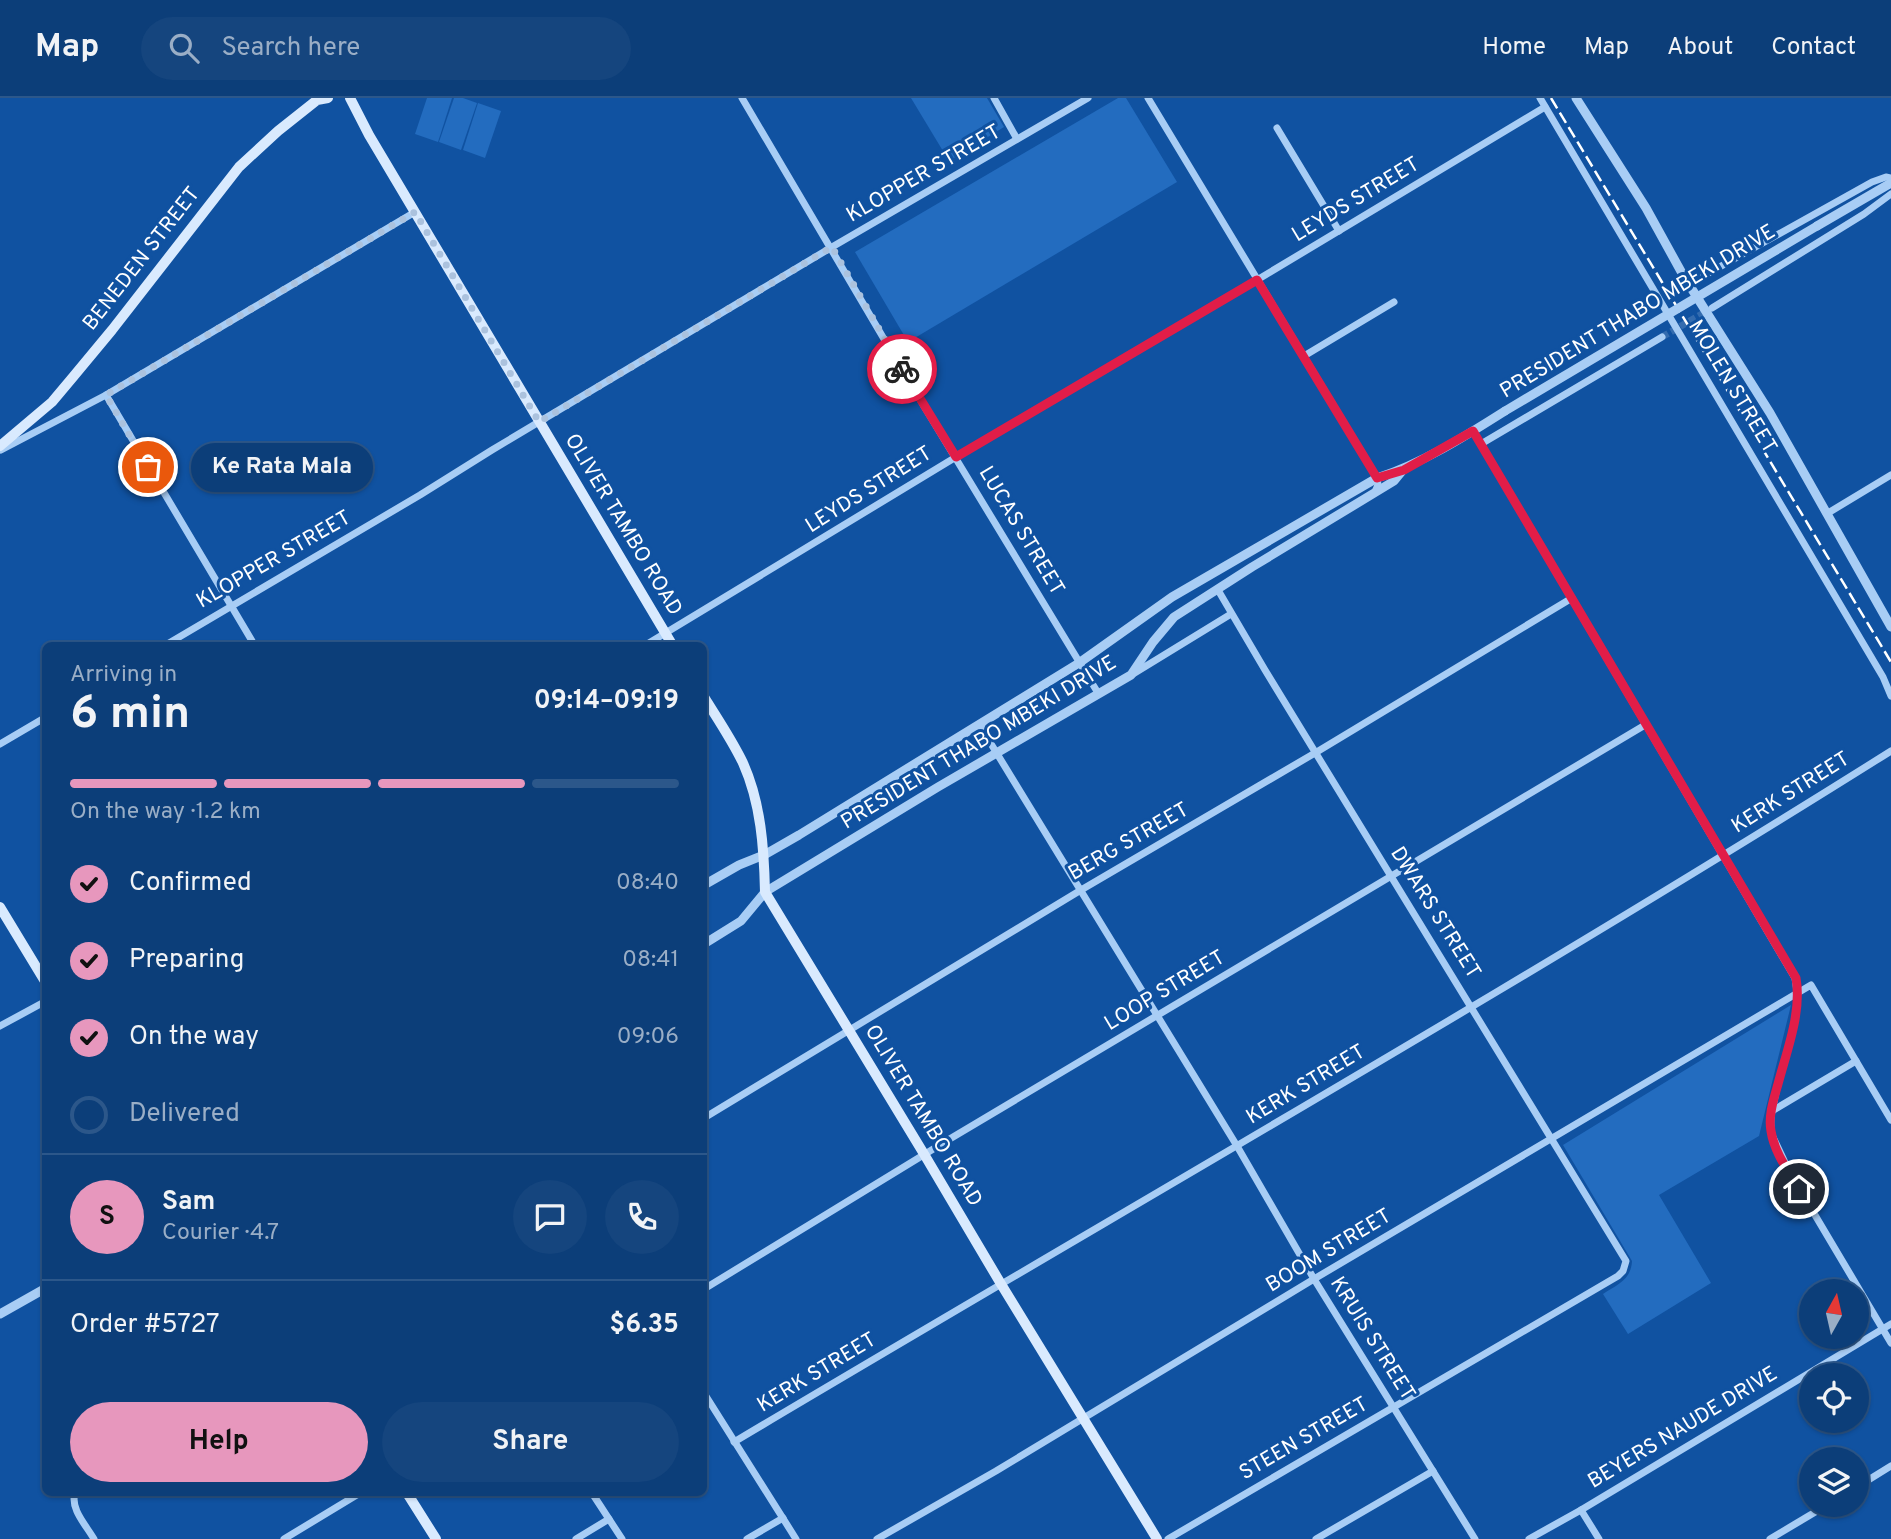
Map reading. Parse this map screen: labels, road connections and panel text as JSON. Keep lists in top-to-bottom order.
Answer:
{
  "streets": {
    "main road": ["BENEDEN STREET", "OLIVER TAMBO ROAD"],
    "street": [
      "KLOPPER STREET",
      "LEYDS STREET",
      "PRESIDENT THABO MBEKI DRIVE",
      "MOLEN STREET",
      "LUCAS STREET",
      "KERK STREET",
      "BERG STREET",
      "DWARS STREET",
      "LOOP STREET",
      "BOOM STREET",
      "KRUIS STREET",
      "BEYERS NAUDE DRIVE",
      "STEEN STREET"
    ]
  },
  "crossings": [
    ["KLOPPER STREET", "OLIVER TAMBO ROAD"],
    ["KLOPPER STREET", "LUCAS STREET"],
    ["LEYDS STREET", "MOLEN STREET"],
    ["LEYDS STREET", "OLIVER TAMBO ROAD"],
    ["LEYDS STREET", "LUCAS STREET"],
    ["PRESIDENT THABO MBEKI DRIVE", "OLIVER TAMBO ROAD"],
    ["PRESIDENT THABO MBEKI DRIVE", "LUCAS STREET"],
    ["PRESIDENT THABO MBEKI DRIVE", "DWARS STREET"],
    ["PRESIDENT THABO MBEKI DRIVE", "KRUIS STREET"],
    ["OLIVER TAMBO ROAD", "KERK STREET"],
    ["OLIVER TAMBO ROAD", "BERG STREET"],
    ["OLIVER TAMBO ROAD", "LOOP STREET"],
    ["OLIVER TAMBO ROAD", "BOOM STREET"],
    ["KERK STREET", "DWARS STREET"],
    ["KERK STREET", "KRUIS STREET"],
    ["BERG STREET", "DWARS STREET"],
    ["BERG STREET", "KRUIS STREET"],
    ["DWARS STREET", "LOOP STREET"],
    ["DWARS STREET", "BOOM STREET"],
    ["DWARS STREET", "STEEN STREET"],
    ["LOOP STREET", "KRUIS STREET"],
    ["BOOM STREET", "KRUIS STREET"],
    ["KRUIS STREET", "STEEN STREET"]
  ],
  "places": ["Ke Rata Mala"],
  "north": "top",
  "page": {
    "header": "Map",
    "search": "Search here",
    "nav": [
      "Home",
      "Map",
      "About",
      "Contact"
    ],
    "bubble": "Ke Rata Mala",
    "heading": ["6 min", "Arriving in", "09:14–09:19"],
    "panel": [
      "Sam",
      "Courier · 4.7",
      "Order #5727",
      "$6.35"
    ],
    "bar": "On the way · 1.2 km",
    "list": [
      ["Confirmed", "08:40"],
      ["Preparing", "08:41"],
      ["On the way", "09:06"],
      "Delivered"
    ],
    "round": "S",
    "buttons": ["Help", "Share"]
  }
}
